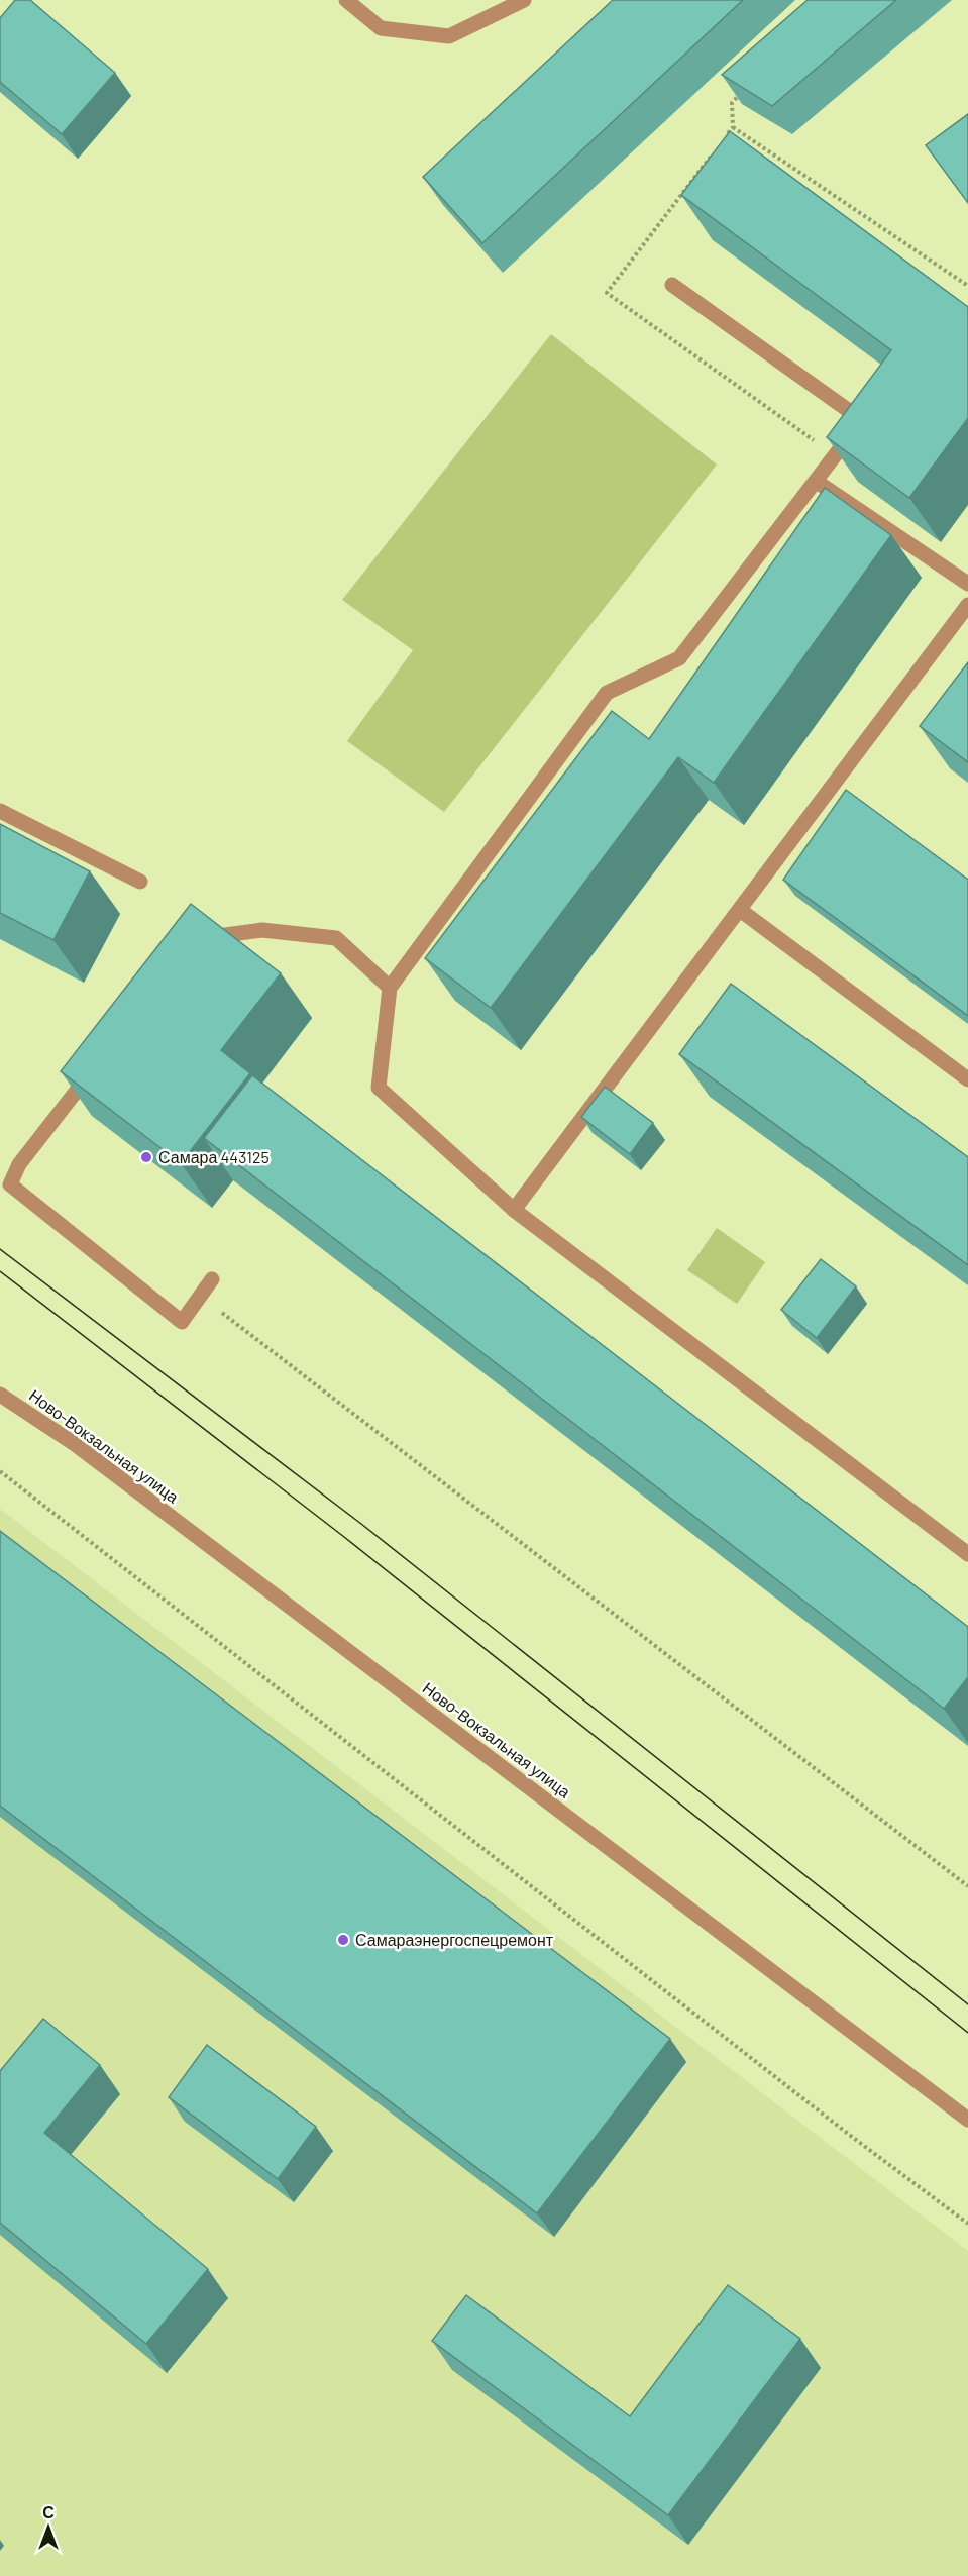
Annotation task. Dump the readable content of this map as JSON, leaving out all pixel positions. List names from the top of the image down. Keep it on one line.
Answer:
{"streets":{"street":["Ново-Вокзальная улица"]},"places":["Самара 443125","Самараэнергоспецремонт"],"north":"top"}
